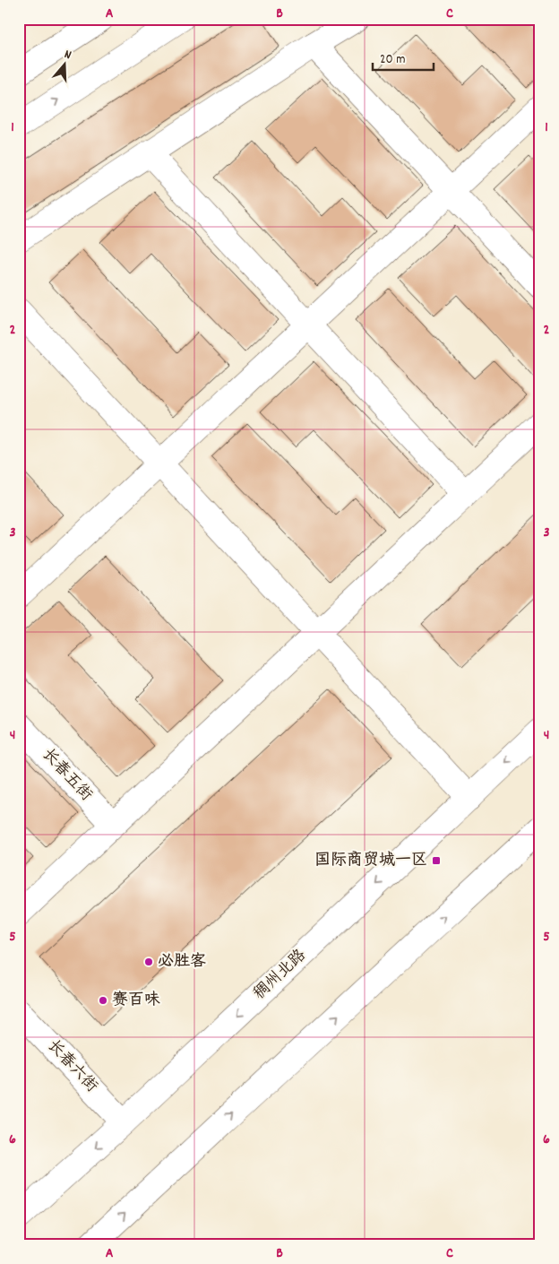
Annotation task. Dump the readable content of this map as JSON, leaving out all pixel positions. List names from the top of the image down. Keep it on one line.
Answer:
{"streets":{"main road":["长春五街","稠州北路","长春六街"]},"crossings":[["稠州北路","长春六街"]],"places":{"transit":["国际商贸城一区"],"other":["必胜客","赛百味"]},"scale_bar":"20 m","north":"top","grid":{"columns":["A","B","C"],"rows":["1","2","3","4","5","6"]}}
